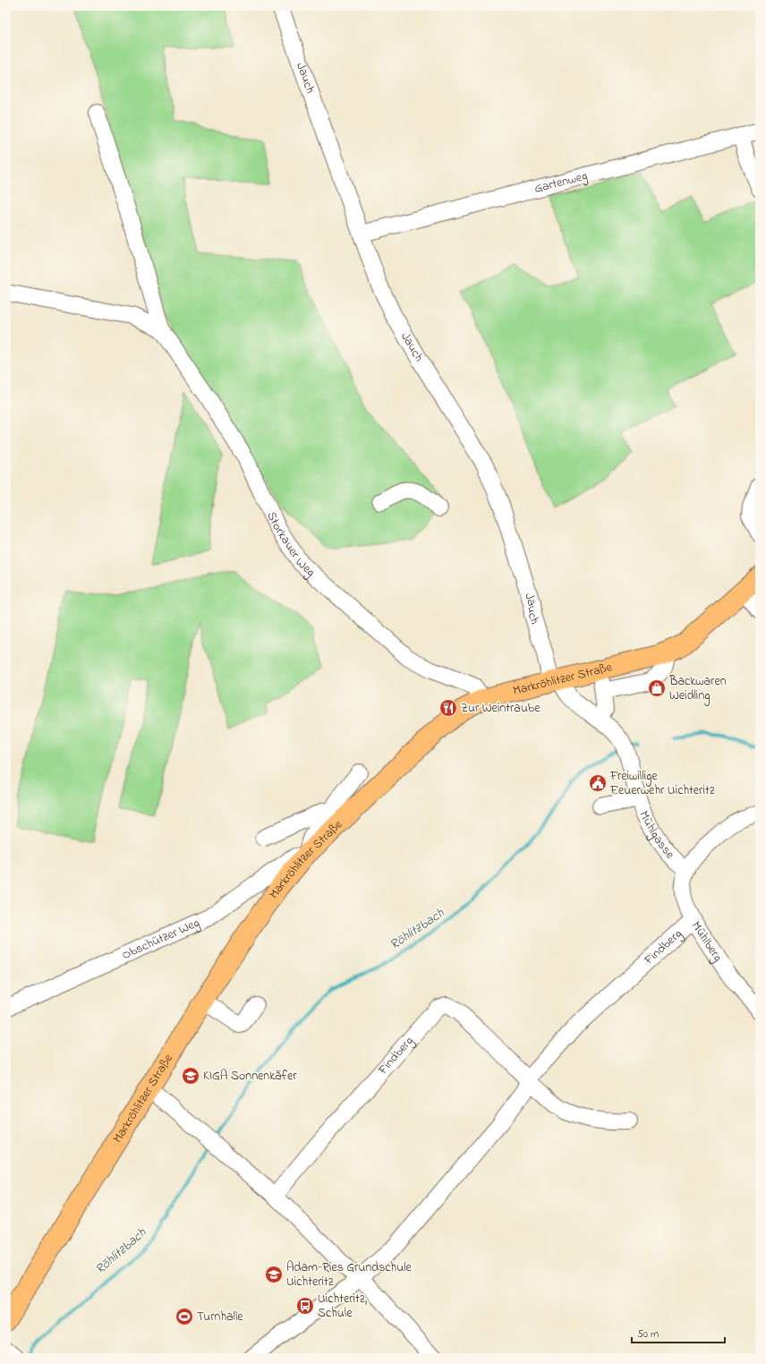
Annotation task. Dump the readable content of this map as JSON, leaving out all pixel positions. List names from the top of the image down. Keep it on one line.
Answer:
{"streets":{"main road":["Markröhlitzer Straße"],"street":["Jauch","Gartenweg","Storkauer Weg","Mühlgasse","Obschützer Weg","Mühlberg","Findberg"]},"crossings":[["Jauch","Gartenweg"],["Jauch","Markröhlitzer Straße"],["Jauch","Mühlgasse"],["Storkauer Weg","Markröhlitzer Straße"],["Markröhlitzer Straße","Mühlgasse"],["Markröhlitzer Straße","Obschützer Weg"],["Mühlgasse","Mühlberg"],["Mühlberg","Findberg"]],"water":["Röhlitzbach"],"places":{"shop":["Backwaren Weidling"],"restaurant":["Zur Weintraube"],"public building":["Freiwillige Feuerwehr Uichteritz"],"school or university":["KIGA Sonnenkäfer","Adam-Ries Grundschule Uichteritz"],"bus stop":["Uichteritz, Schule"],"sports":["Turnhalle"]},"scale_bar":"50 m"}
